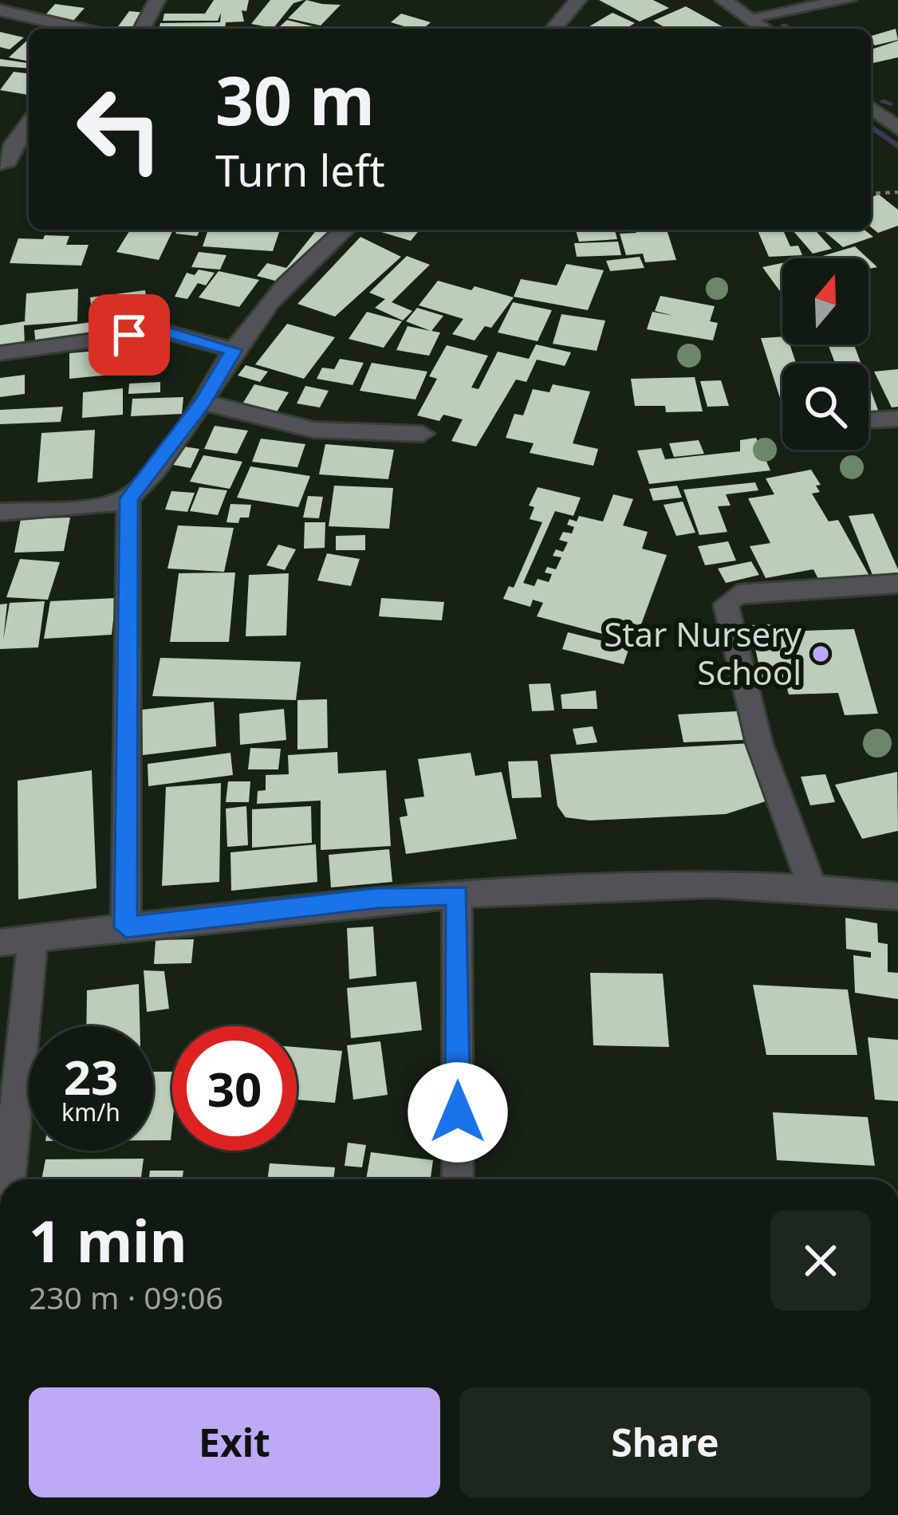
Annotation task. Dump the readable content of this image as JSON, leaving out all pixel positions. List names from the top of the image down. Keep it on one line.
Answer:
{"places":["Star Nursery School"],"north":"top","page":{"turn":["30 m","Turn left"],"speed":"23 km/h","limit":"30","heading":["1 min","230 m · 09:06"],"buttons":["Exit","Share"]}}
